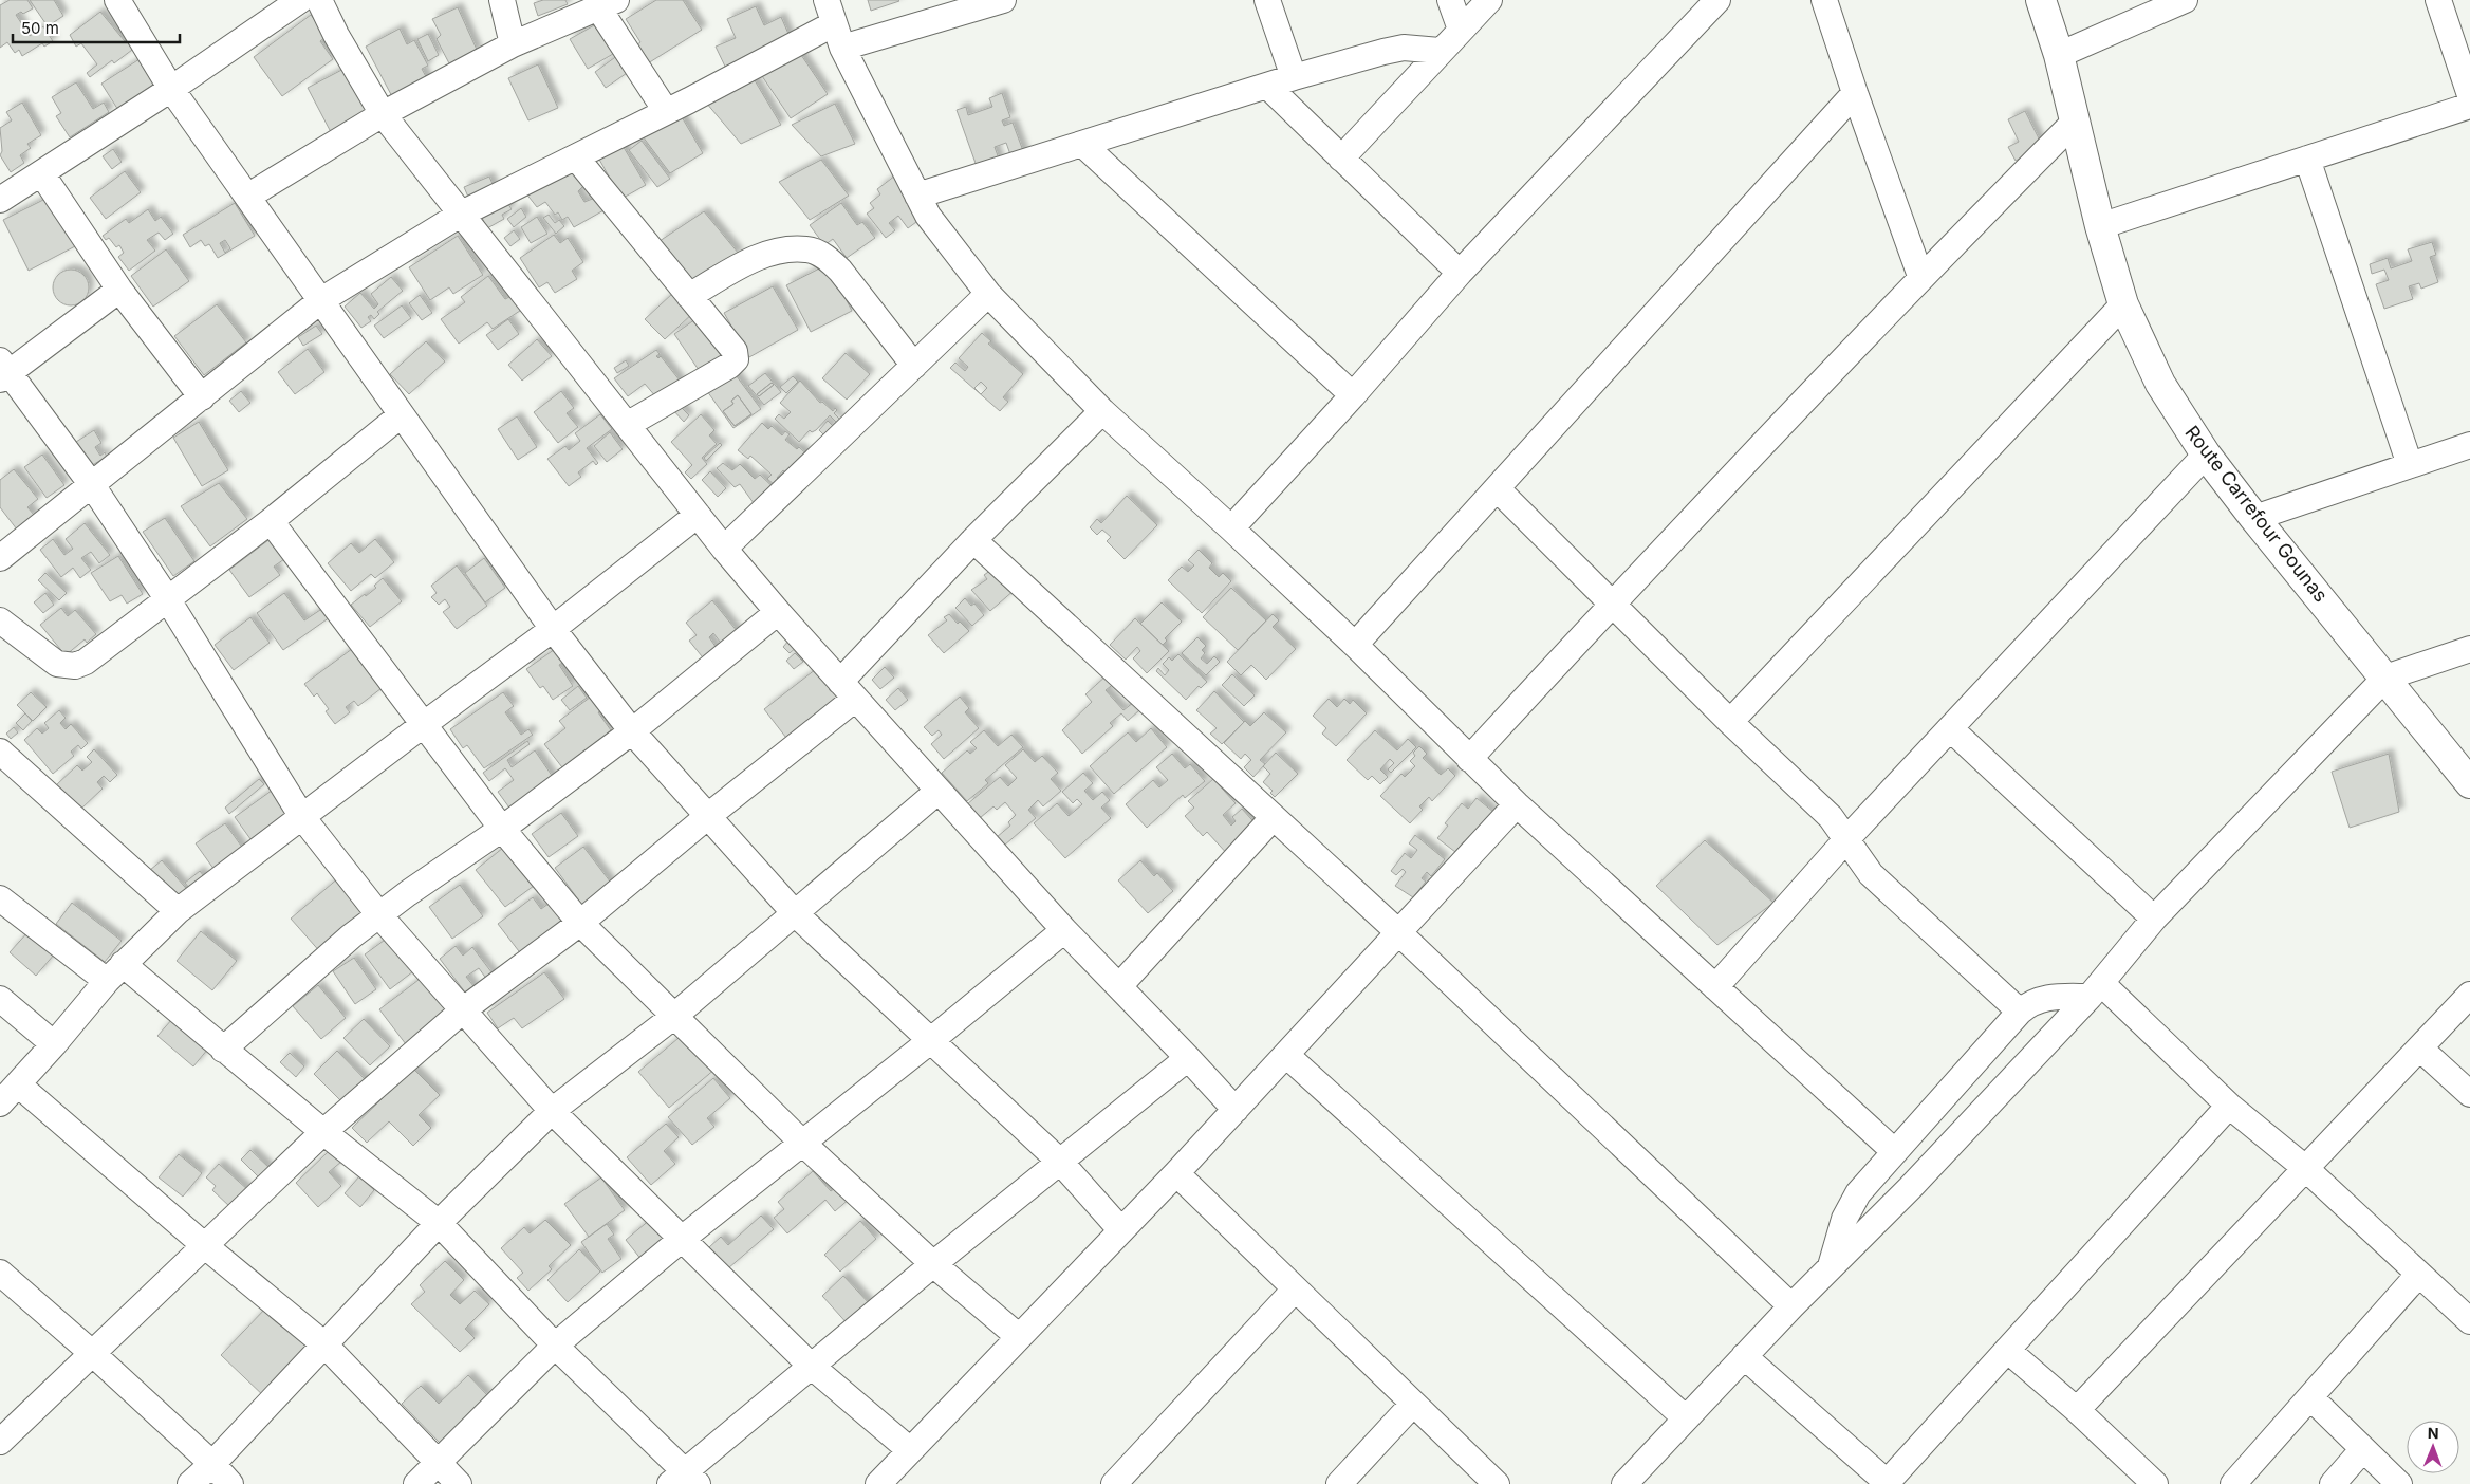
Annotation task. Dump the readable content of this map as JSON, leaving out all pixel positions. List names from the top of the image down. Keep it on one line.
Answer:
{"streets":{"main road":["Route Carrefour Gounas"]},"scale_bar":"50 m","north":"top"}
